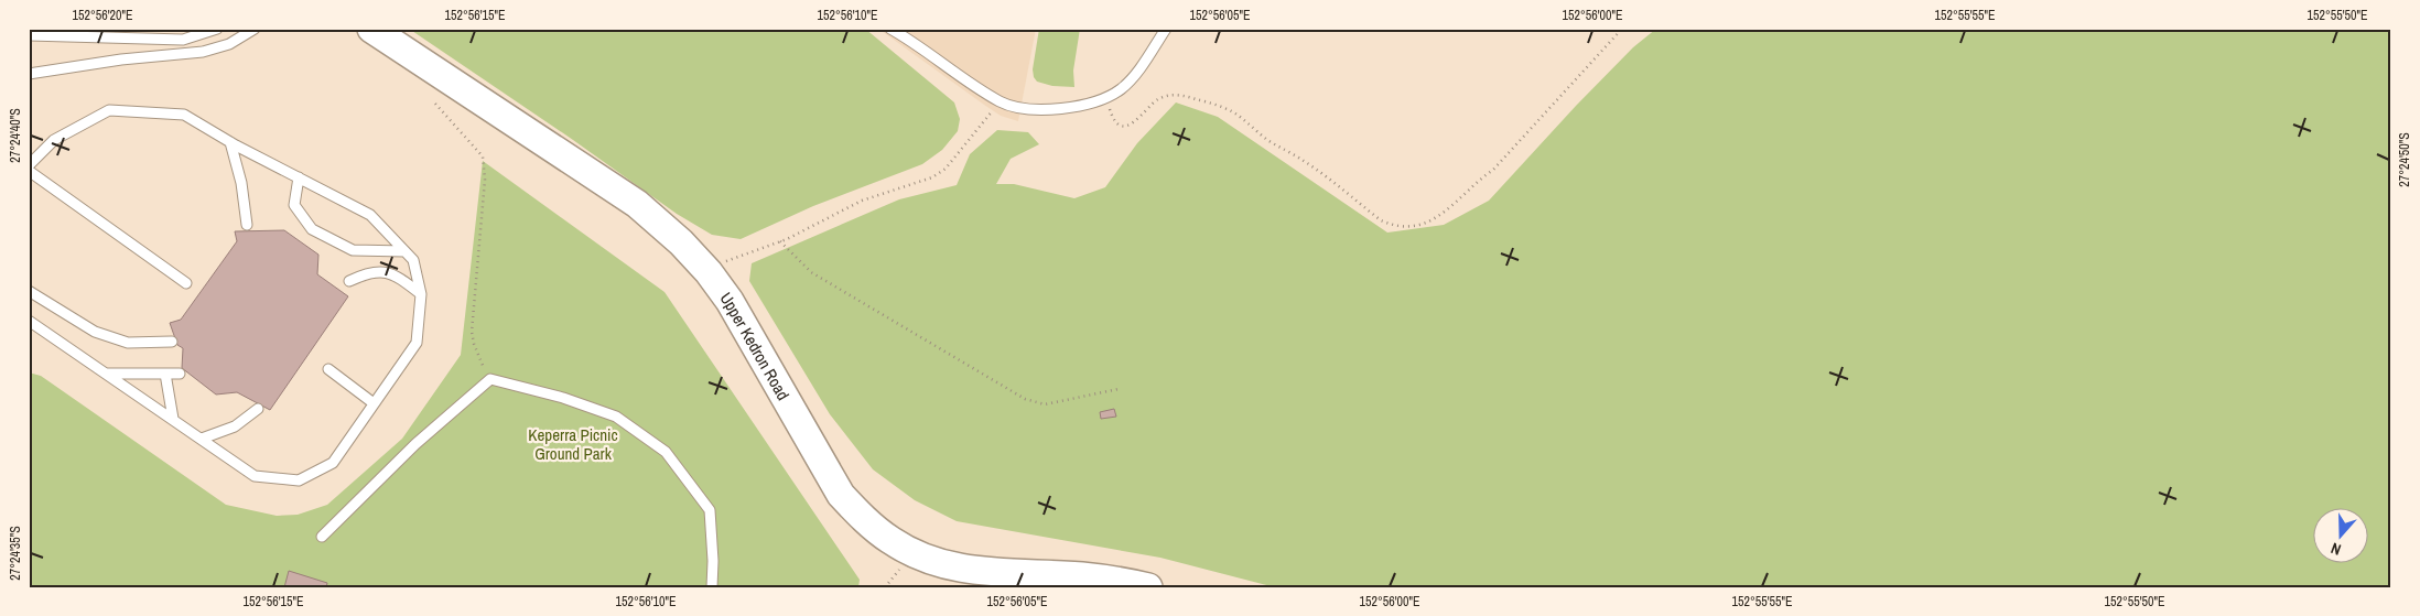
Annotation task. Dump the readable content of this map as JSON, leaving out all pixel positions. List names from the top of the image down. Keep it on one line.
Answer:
{"streets":{"main road":["Upper Kedron Road"]},"parks":["Keperra Picnic Ground Park"],"north":"bottom","coordinates":["152°56'20\"E","152°56'15\"E","152°56'10\"E","152°56'05\"E","152°56'00\"E","152°55'55\"E","152°55'50\"E","27°24'40\"S","27°24'50\"S","27°24'35\"S"]}
